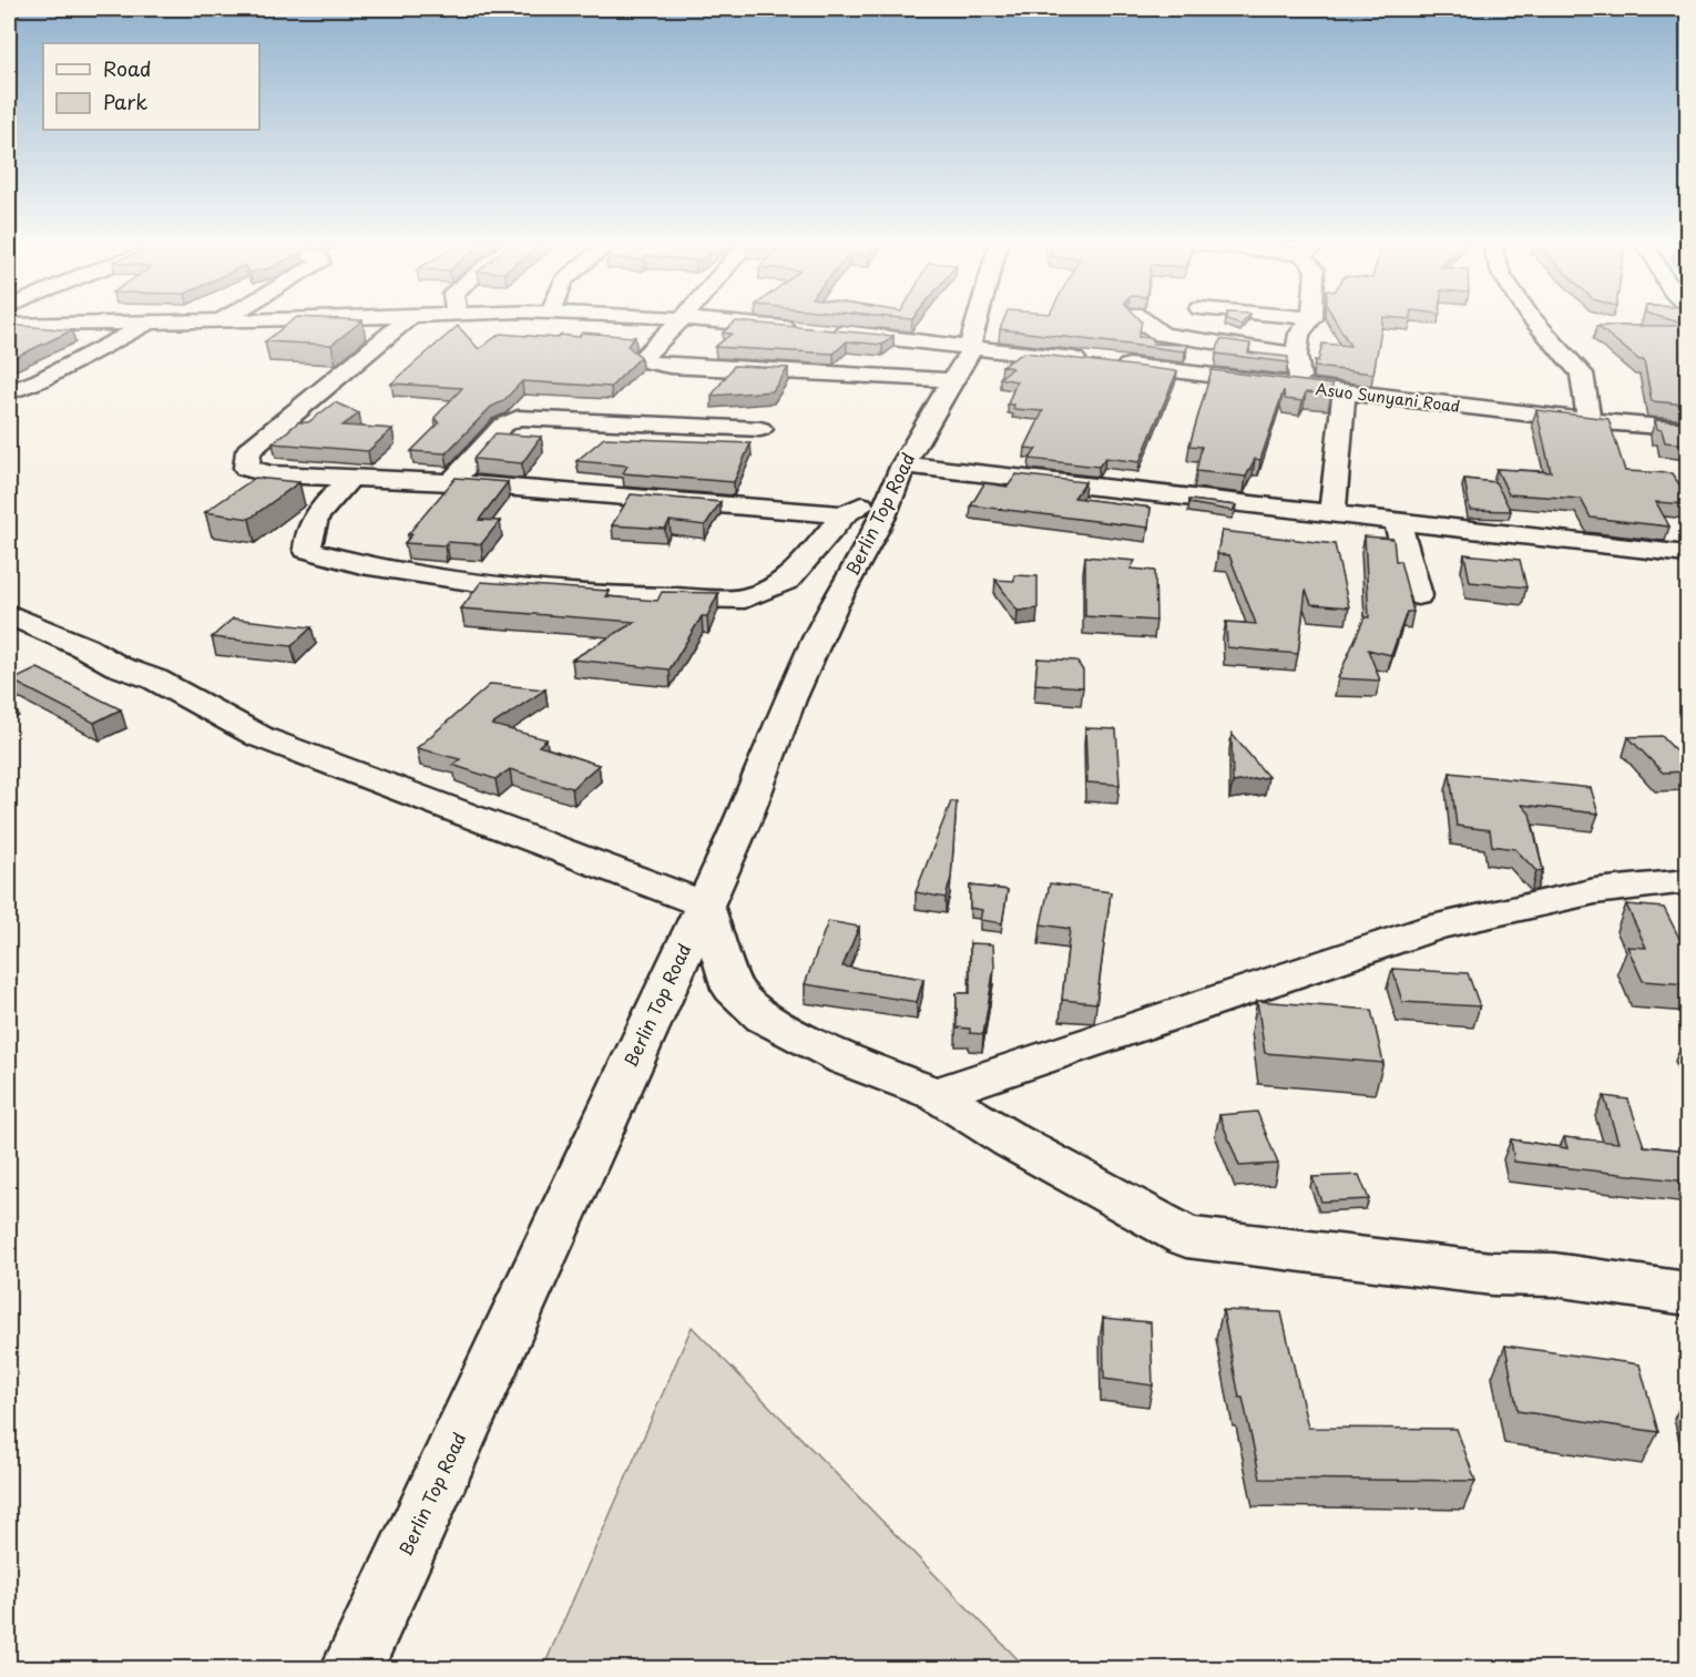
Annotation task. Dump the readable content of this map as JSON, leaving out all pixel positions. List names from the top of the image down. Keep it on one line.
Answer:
{"streets":{"street":["Asuo Sunyani Road","Berlin Top Road"]},"crossings":[["Asuo Sunyani Road","Berlin Top Road"]],"legend":["Road","Park"]}
